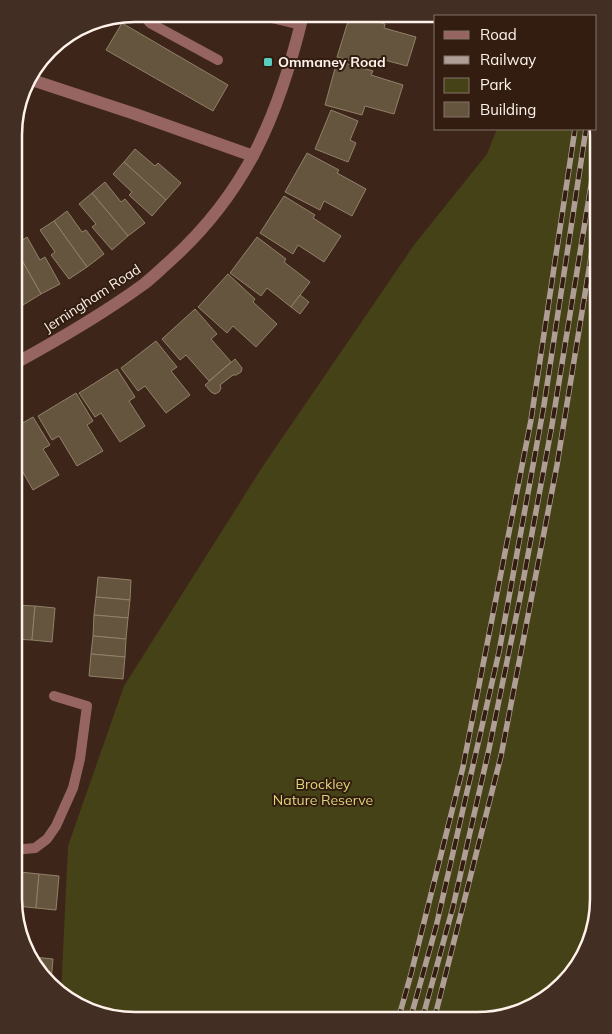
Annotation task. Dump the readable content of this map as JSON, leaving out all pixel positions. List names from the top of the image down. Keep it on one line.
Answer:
{"streets":{"street":["Jerningham Road"]},"parks":["Brockley Nature Reserve"],"places":{"transit":["Ommaney Road"]},"legend":["Road","Railway","Park","Building"]}
